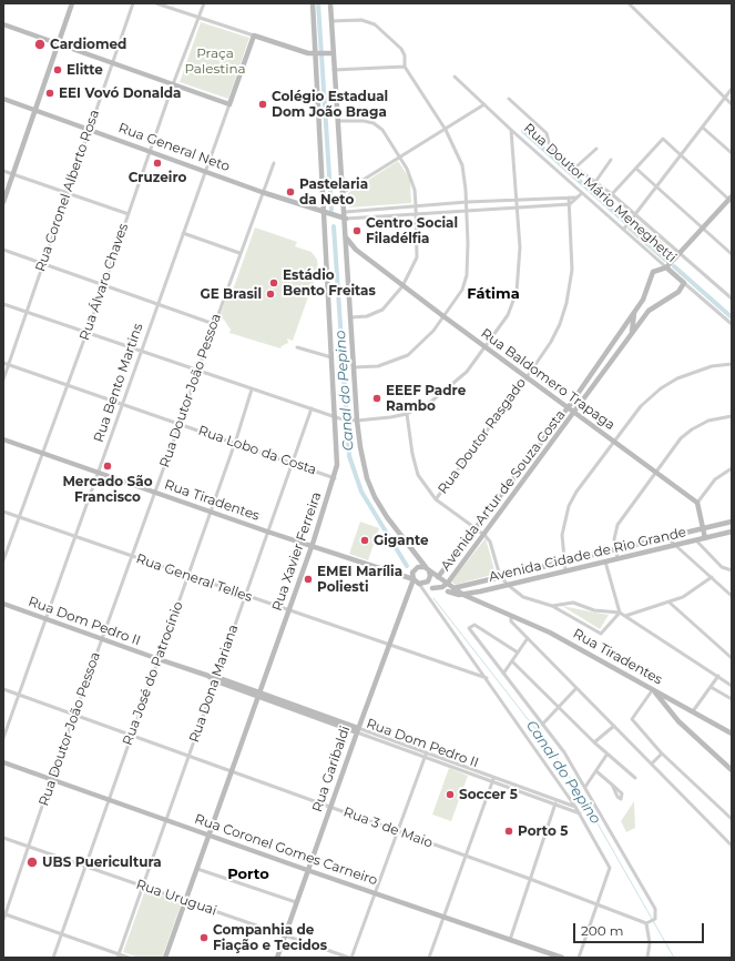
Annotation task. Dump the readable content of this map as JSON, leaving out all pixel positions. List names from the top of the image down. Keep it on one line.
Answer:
{"streets":{"street":["Rua General Neto","Rua Coronel Alberto Rosa","Rua Doutor Mário Meneghetti","Rua Álvaro Chaves","Rua Baldomero Trapaga","Rua Bento Martins","Rua Doutor João Pessoa","Rua Doutor Rasgado","Rua Lobo da Costa","Avenida Artur de Souza Costa","Rua Tiradentes","Rua Xavier Ferreira","Avenida Cidade de Rio Grande","Rua General Telles","Rua Dom Pedro II","Rua José do Patrocínio","Rua Dona Mariana","Rua Garibaldi","Rua 3 de Maio","Rua Coronel Gomes Carneiro","Rua Uruguai"]},"crossings":[["Rua General Neto","Rua Coronel Alberto Rosa"],["Rua General Neto","Rua Álvaro Chaves"],["Rua General Neto","Rua Bento Martins"],["Rua General Neto","Rua Doutor João Pessoa"],["Rua General Neto","Rua Tiradentes"],["Rua General Neto","Rua Xavier Ferreira"],["Rua Coronel Alberto Rosa","Rua Lobo da Costa"],["Rua Doutor Mário Meneghetti","Avenida Artur de Souza Costa"],["Rua Álvaro Chaves","Rua Lobo da Costa"],["Rua Álvaro Chaves","Rua Tiradentes"],["Rua Álvaro Chaves","Rua General Telles"],["Rua Baldomero Trapaga","Rua Doutor Rasgado"],["Rua Baldomero Trapaga","Avenida Artur de Souza Costa"],["Rua Baldomero Trapaga","Rua Tiradentes"],["Rua Bento Martins","Rua Lobo da Costa"],["Rua Bento Martins","Rua Tiradentes"],["Rua Bento Martins","Rua General Telles"],["Rua Bento Martins","Rua Dom Pedro II"],["Rua Bento Martins","Rua 3 de Maio"],["Rua Doutor João Pessoa","Rua Lobo da Costa"],["Rua Doutor João Pessoa","Rua Tiradentes"],["Rua Doutor João Pessoa","Rua General Telles"],["Rua Doutor João Pessoa","Rua Dom Pedro II"],["Rua Doutor João Pessoa","Rua 3 de Maio"],["Rua Doutor João Pessoa","Rua Coronel Gomes Carneiro"],["Rua Doutor João Pessoa","Rua Uruguai"],["Rua Lobo da Costa","Rua Xavier Ferreira"],["Rua Lobo da Costa","Rua José do Patrocínio"],["Rua Lobo da Costa","Rua Dona Mariana"],["Avenida Artur de Souza Costa","Rua Tiradentes"],["Rua Tiradentes","Rua Xavier Ferreira"],["Rua Tiradentes","Avenida Cidade de Rio Grande"],["Rua Tiradentes","Rua José do Patrocínio"],["Rua Tiradentes","Rua Dona Mariana"],["Rua Tiradentes","Rua Garibaldi"],["Rua Xavier Ferreira","Rua General Telles"],["Rua Xavier Ferreira","Rua Dom Pedro II"],["Rua Xavier Ferreira","Rua 3 de Maio"],["Rua Xavier Ferreira","Rua Coronel Gomes Carneiro"],["Rua Xavier Ferreira","Rua Uruguai"],["Rua General Telles","Rua José do Patrocínio"],["Rua General Telles","Rua Dona Mariana"],["Rua General Telles","Rua Garibaldi"],["Rua Dom Pedro II","Rua José do Patrocínio"],["Rua Dom Pedro II","Rua Dona Mariana"],["Rua Dom Pedro II","Rua Garibaldi"],["Rua José do Patrocínio","Rua 3 de Maio"],["Rua José do Patrocínio","Rua Coronel Gomes Carneiro"],["Rua José do Patrocínio","Rua Uruguai"],["Rua Dona Mariana","Rua 3 de Maio"],["Rua Dona Mariana","Rua Coronel Gomes Carneiro"],["Rua Dona Mariana","Rua Uruguai"],["Rua Garibaldi","Rua 3 de Maio"],["Rua Garibaldi","Rua Coronel Gomes Carneiro"],["Rua Garibaldi","Rua Uruguai"]],"districts":["Fátima","Porto"],"water":["Canal do Pepino"],"parks":["Praça Palestina"],"places":["Cardiomed","Elitte","EEI Vovó Donalda","Colégio Estadual Dom João Braga","Cruzeiro","Pastelaria da Neto","Centro Social Filadélfia","Estádio Bento Freitas","GE Brasil","EEEF Padre Rambo","Mercado São Francisco","Gigante","EMEI Marília Poliesti","Soccer 5","Porto 5","UBS Puericultura","Companhia de Fiação e Tecidos"],"scale_bar":"200 m"}
